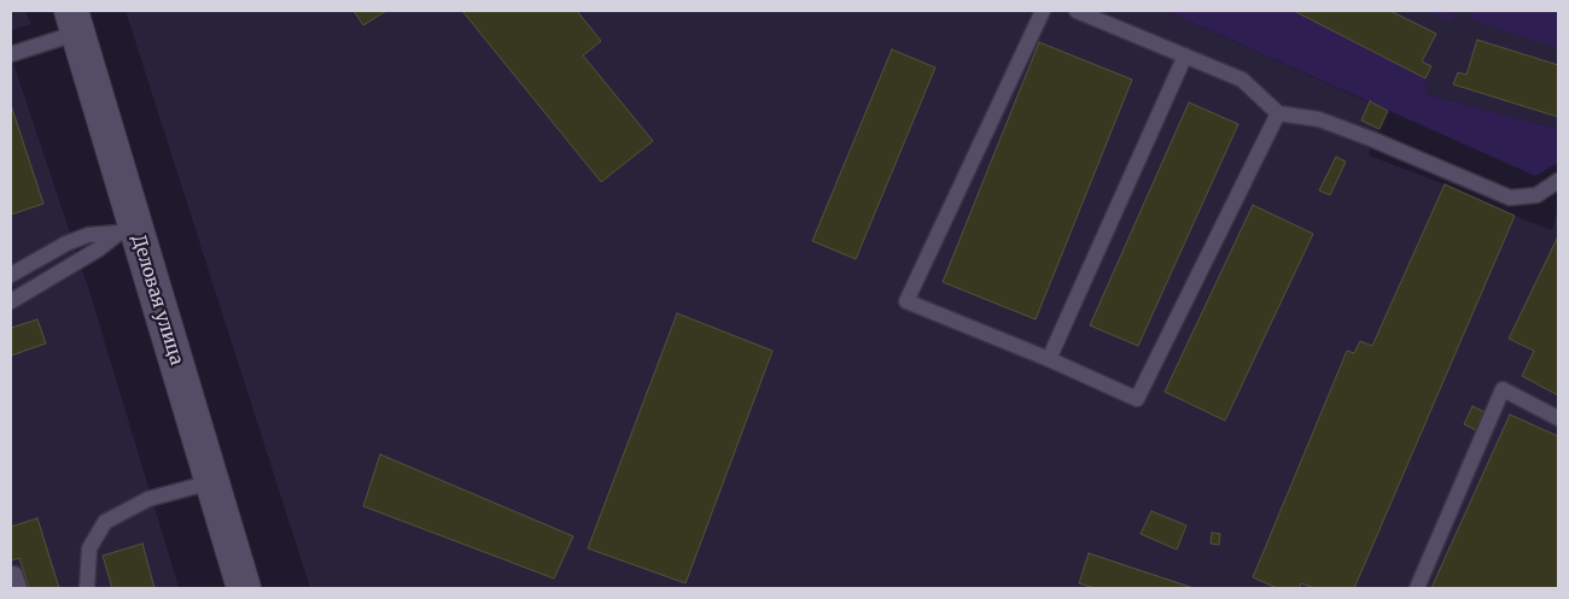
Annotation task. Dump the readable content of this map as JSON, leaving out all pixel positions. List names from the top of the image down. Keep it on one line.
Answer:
{"streets":{"street":["Деловая улица"]}}
